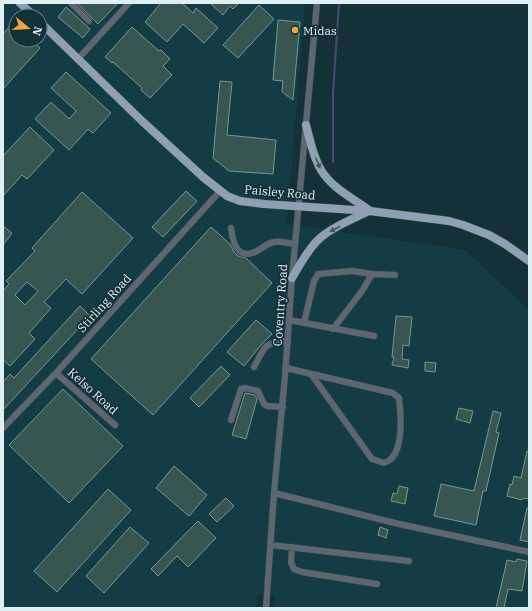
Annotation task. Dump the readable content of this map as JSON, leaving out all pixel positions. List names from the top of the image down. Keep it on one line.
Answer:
{"streets":{"main road":["Paisley Road"],"street":["Stirling Road","Coventry Road","Kelso Road"]},"crossings":[["Paisley Road","Stirling Road"],["Paisley Road","Coventry Road"],["Stirling Road","Kelso Road"]],"places":["Midas"],"north":"right"}
